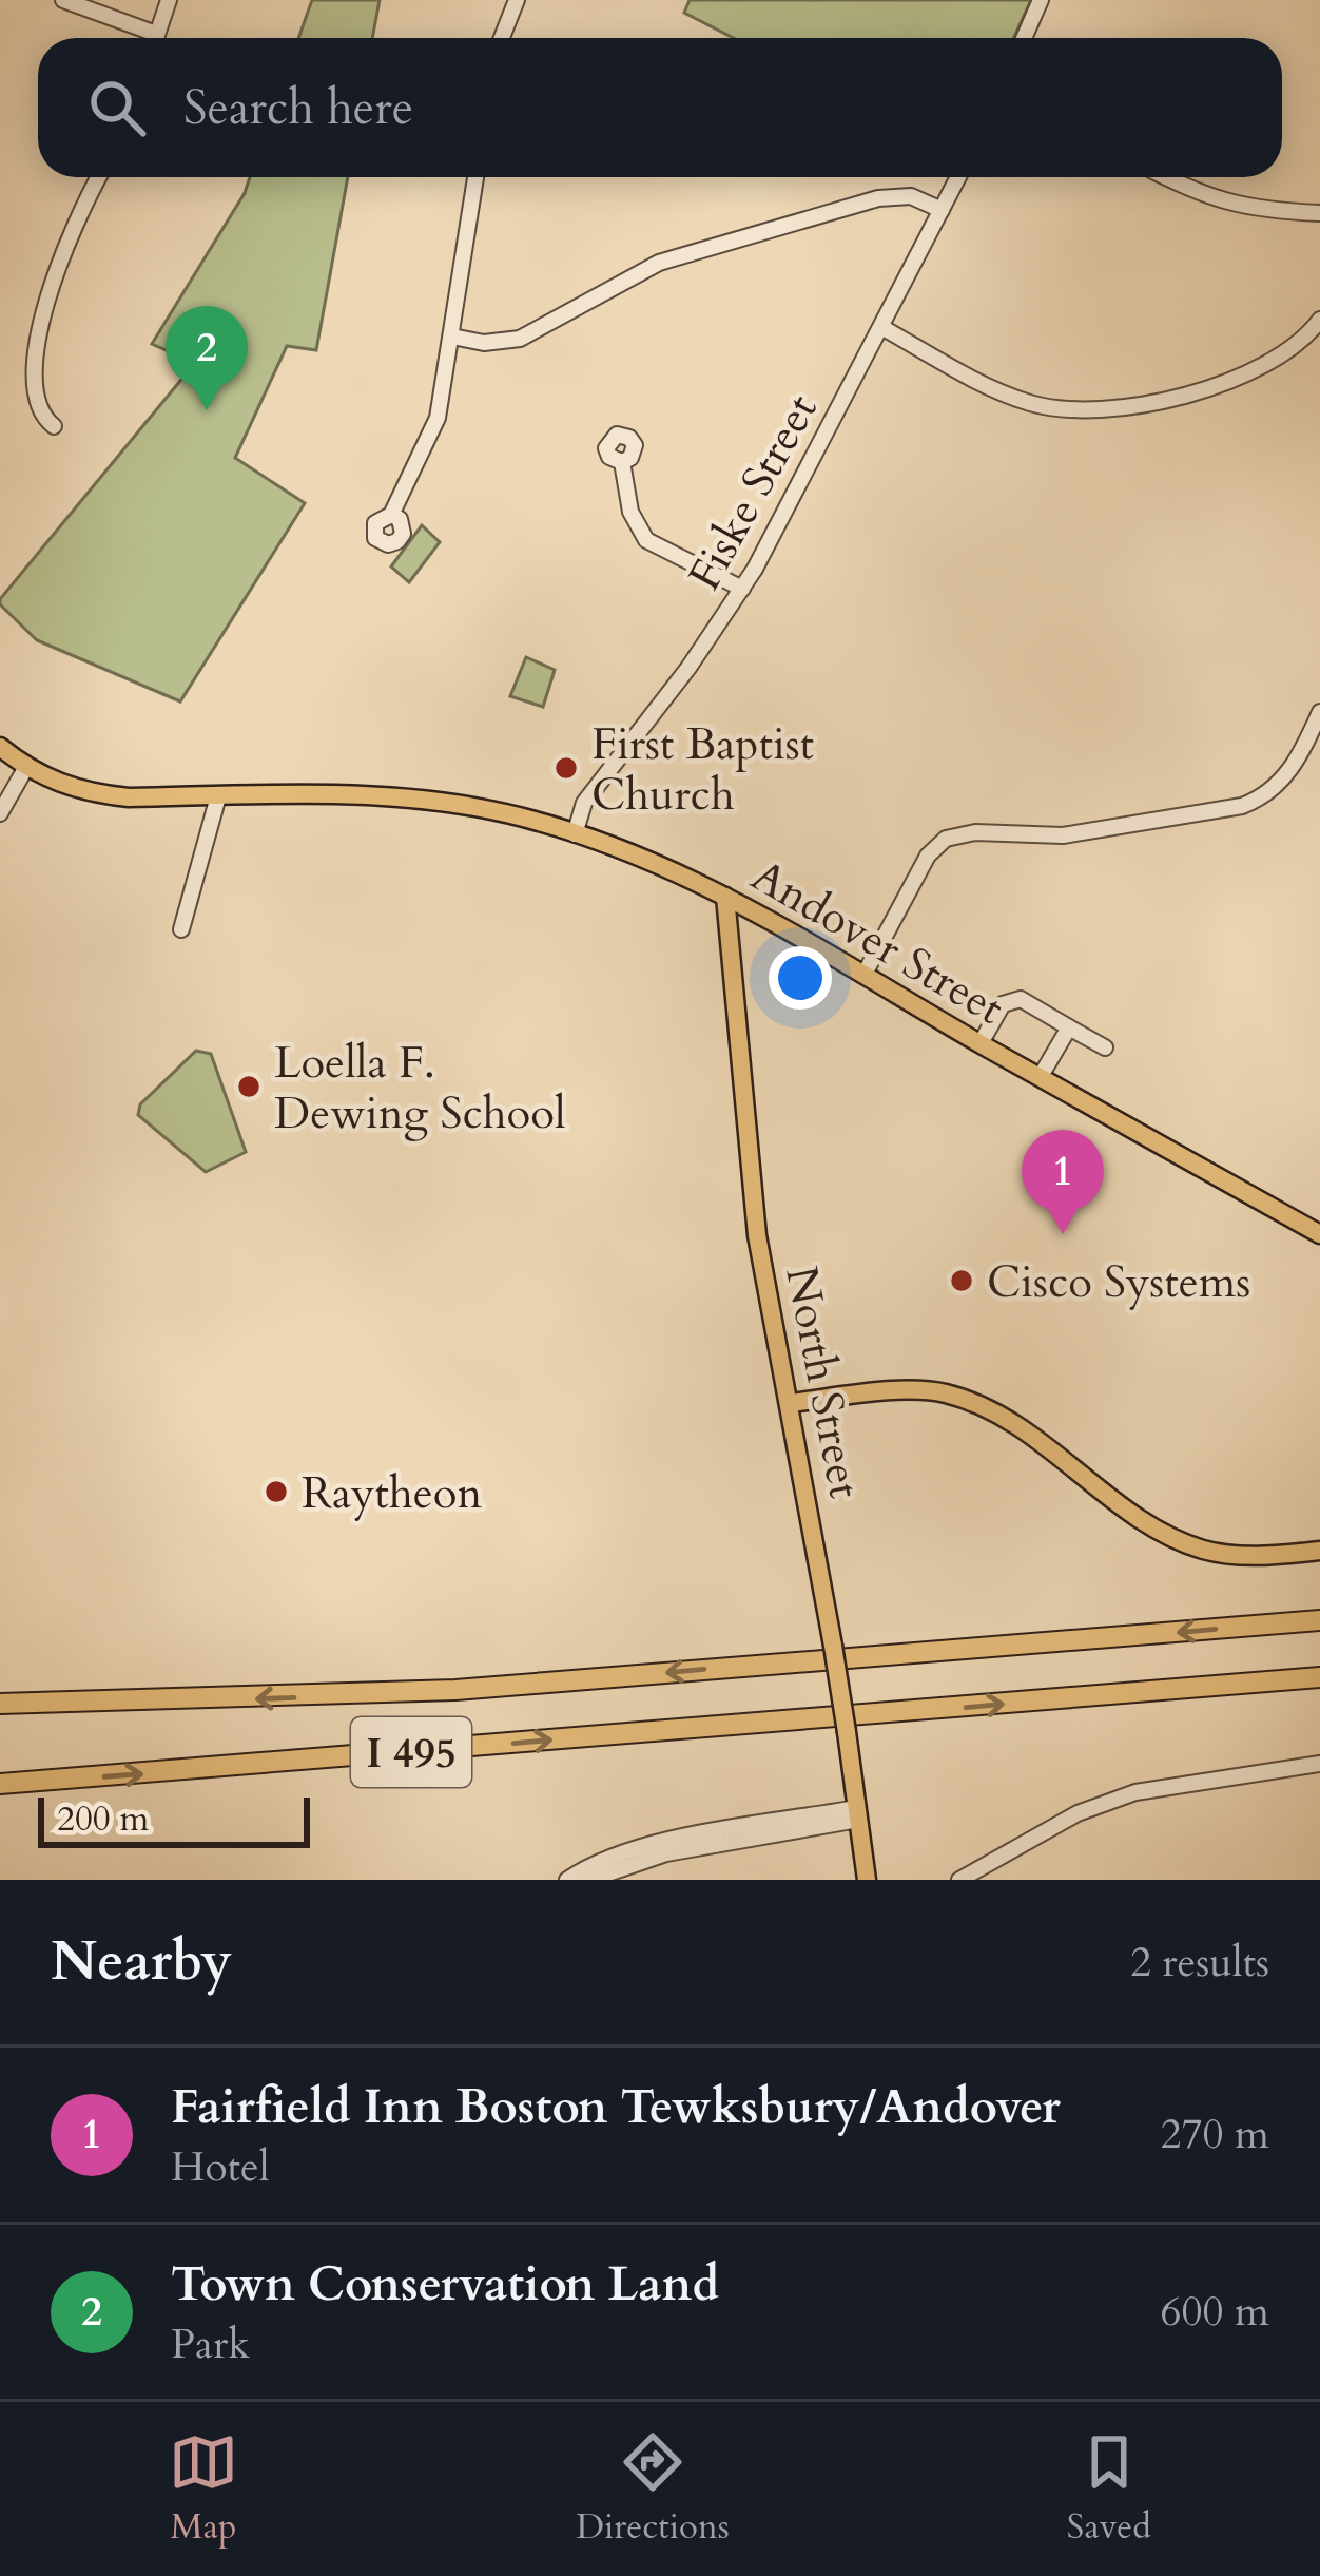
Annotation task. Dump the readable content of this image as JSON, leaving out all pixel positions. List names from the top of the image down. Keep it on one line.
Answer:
{"streets":{"highway":["I 495"],"main road":["Andover Street","North Street"],"street":["Fiske Street"]},"crossings":[["Fiske Street","Andover Street"],["Andover Street","North Street"]],"places":["First Baptist Church","Loella F. Dewing School","Cisco Systems","Raytheon"],"scale_bar":"200 m","page":{"search":"Search here","pins":["2","1"],"scale":"200 m","heading":["Nearby","2 results"],"list":[{"mark":"1","name":"Fairfield Inn Boston Tewksbury/Andover","note":"Hotel","value":"270 m"},{"mark":"2","name":"Town Conservation Land","note":"Park","value":"600 m"}],"nav":["Map","Directions","Saved"]}}
